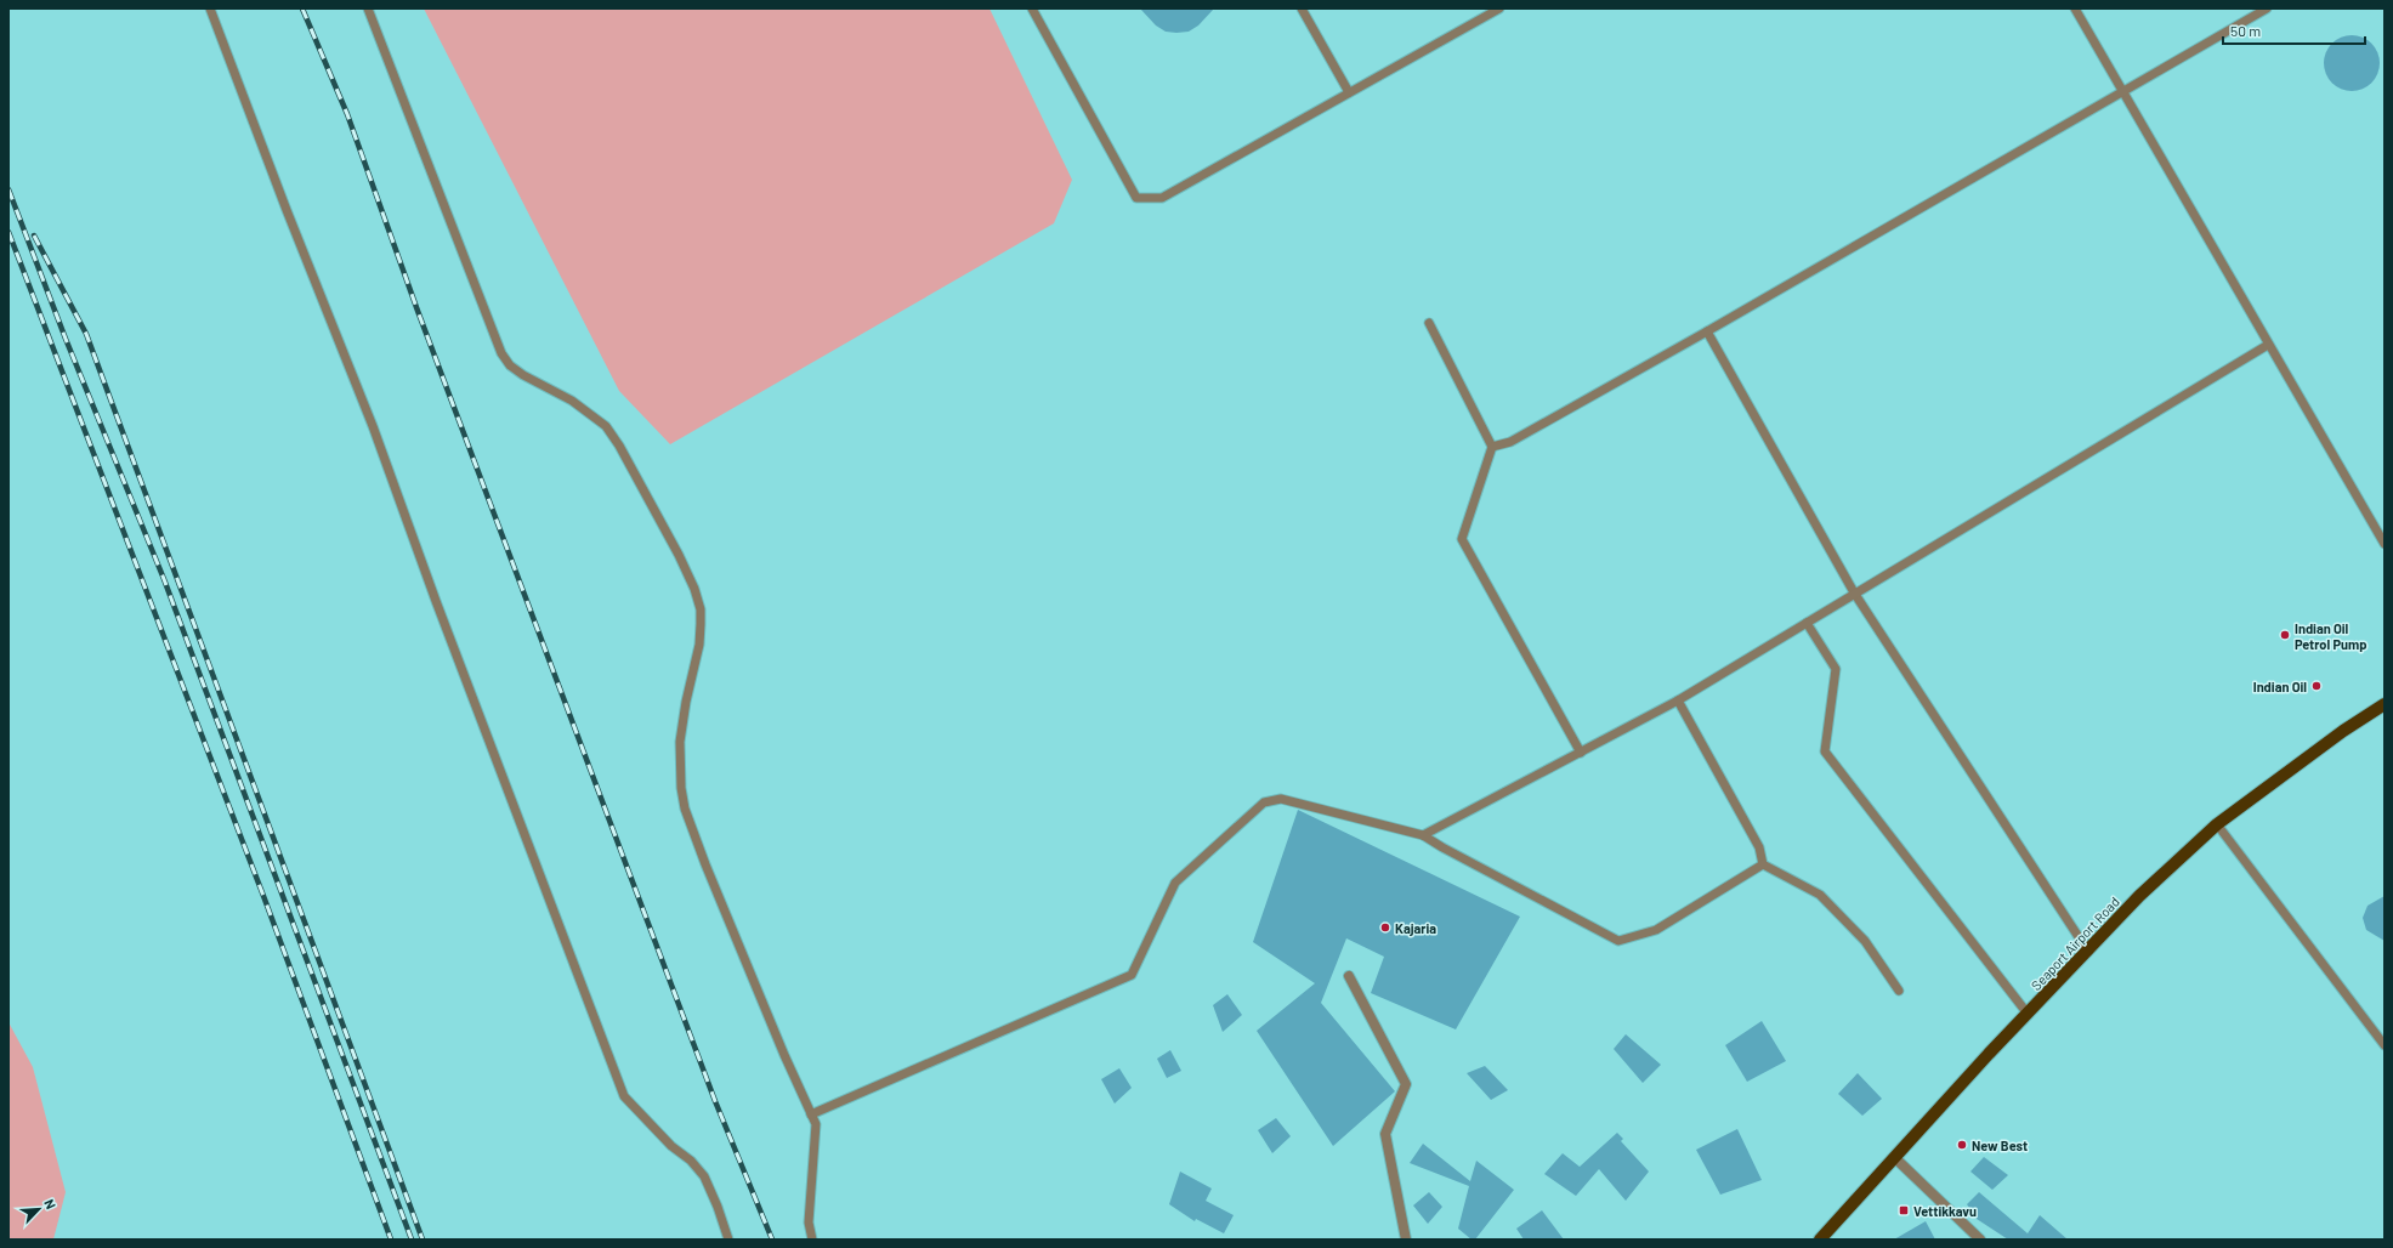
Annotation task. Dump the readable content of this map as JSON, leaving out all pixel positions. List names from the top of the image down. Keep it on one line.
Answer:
{"streets":{"main road":["Seaport Airport Road"]},"places":{"other":["Indian Oil Petrol Pump","Indian Oil","Kajaria","New Best"],"transit":["Vettikkavu"]},"scale_bar":"50 m","north":"top right"}
